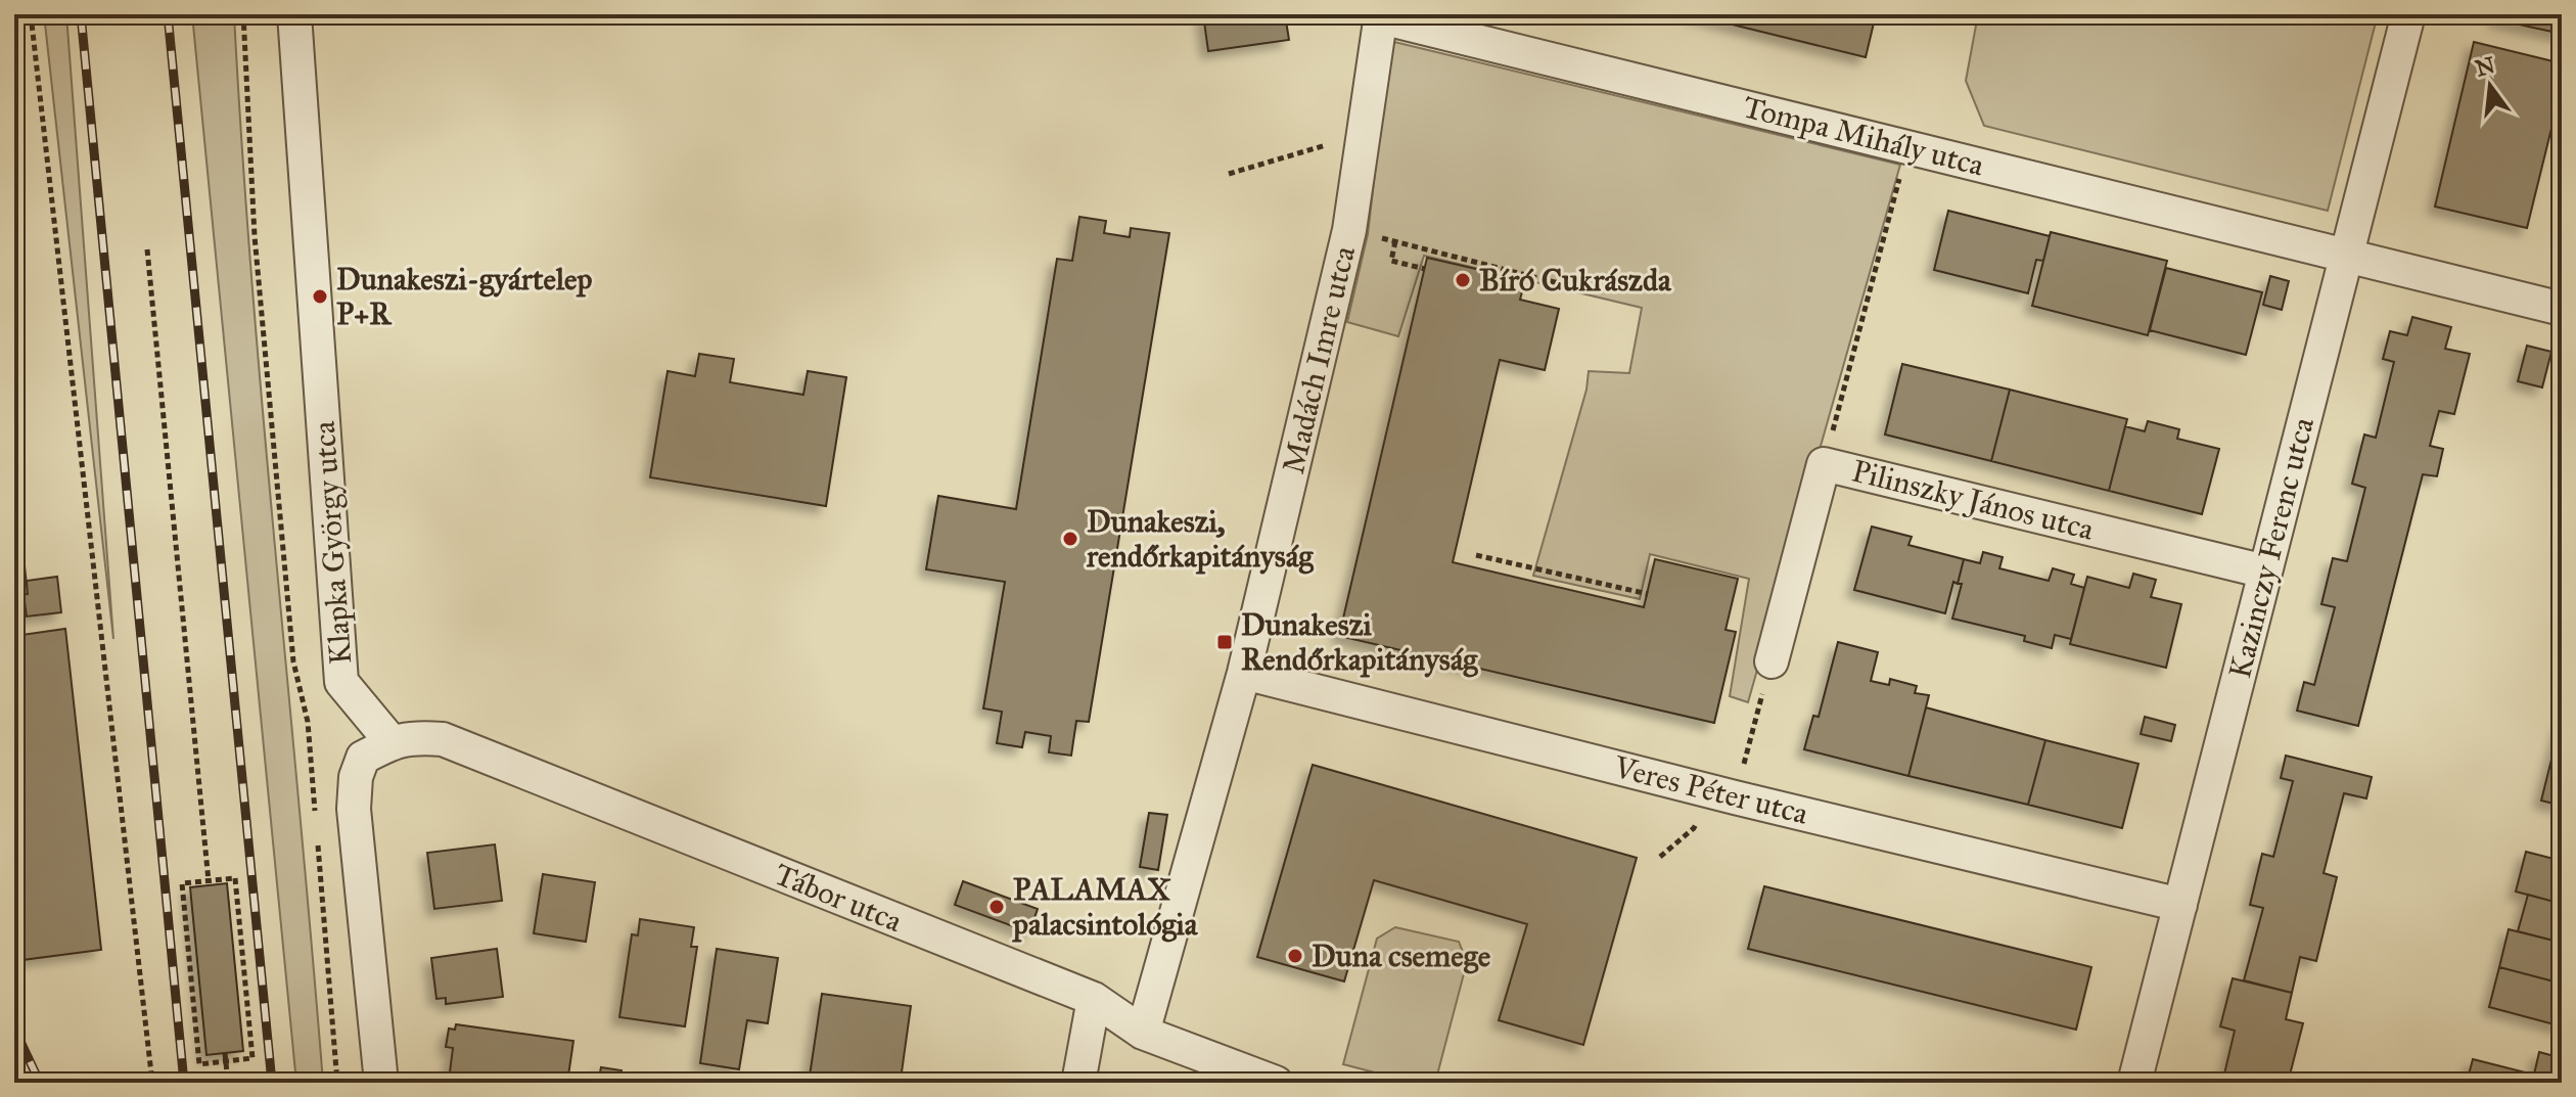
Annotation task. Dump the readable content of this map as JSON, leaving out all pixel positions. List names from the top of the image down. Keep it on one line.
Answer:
{"streets":{"street":["Tompa Mihály utca","Madách Imre utca","Pilinszky János utca","Klapka György utca","Kazinczy Ferenc utca","Veres Péter utca","Tábor utca"]},"crossings":[["Tompa Mihály utca","Madách Imre utca"],["Tompa Mihály utca","Kazinczy Ferenc utca"],["Madách Imre utca","Veres Péter utca"],["Madách Imre utca","Tábor utca"],["Pilinszky János utca","Kazinczy Ferenc utca"],["Klapka György utca","Tábor utca"],["Kazinczy Ferenc utca","Veres Péter utca"]],"places":{"other":["Bíró Cukrászda","Dunakeszi-gyártelep P+R","Dunakeszi, rendőrkapitányság","PALAMAX palacsintológia","Duna csemege"],"transit":["Dunakeszi Rendőrkapitányság"]},"north":"top"}
